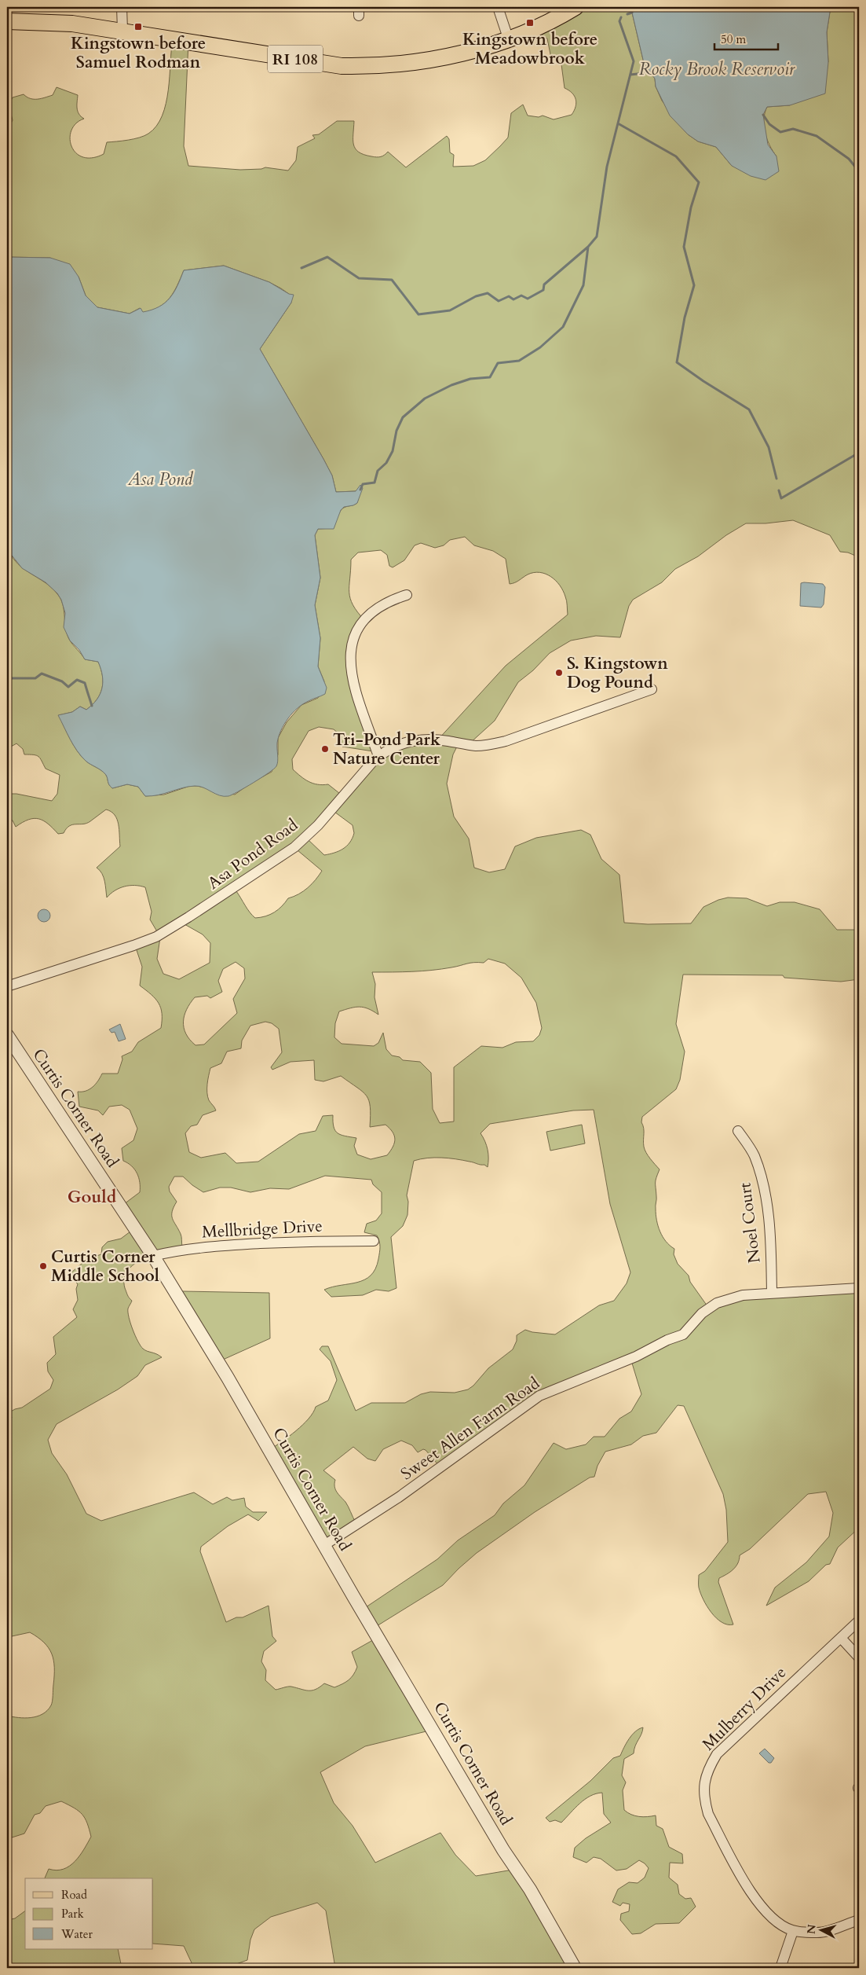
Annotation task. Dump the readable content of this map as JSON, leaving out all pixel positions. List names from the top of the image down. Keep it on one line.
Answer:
{"streets":{"main road":["RI 108"],"street":["Asa Pond Road","Curtis Corner Road","Noel Court","Mellbridge Drive","Sweet Allen Farm Road","Mulberry Drive"]},"crossings":[["Curtis Corner Road","Mellbridge Drive"],["Curtis Corner Road","Sweet Allen Farm Road"],["Noel Court","Sweet Allen Farm Road"]],"districts":["Gould"],"water":["Rocky Brook Reservoir","Asa Pond"],"places":{"transit":["Kingstown before Meadowbrook","Kingstown before Samuel Rodman"],"other":["S. Kingstown Dog Pound","Tri-Pond Park Nature Center","Curtis Corner Middle School"]},"legend":["Road","Park","Water"],"scale_bar":"50 m","north":"left"}
